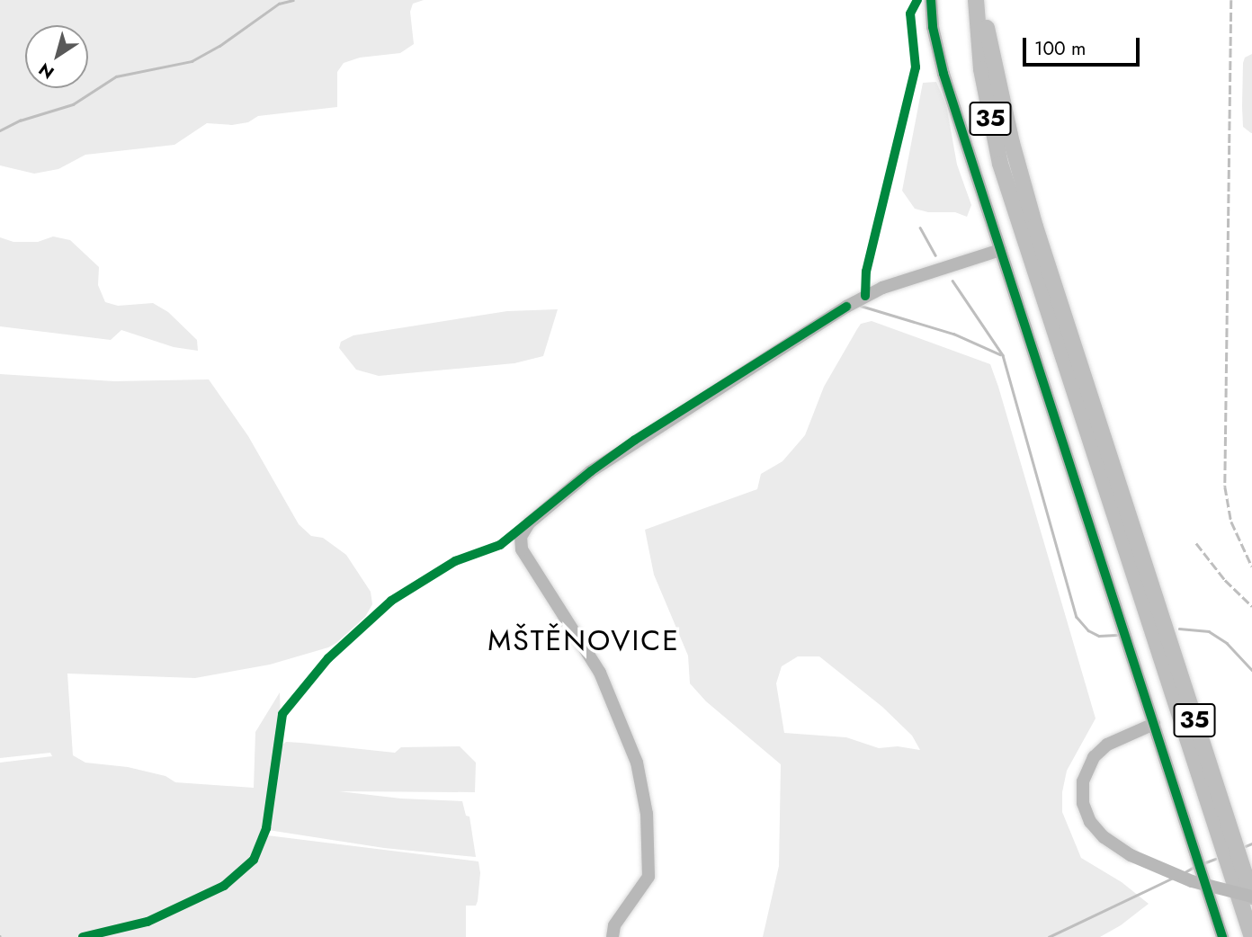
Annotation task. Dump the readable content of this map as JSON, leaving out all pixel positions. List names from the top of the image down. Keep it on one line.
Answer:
{"streets":{"highway":["35"]},"districts":["MŠTĚNOVICE"],"scale_bar":"100 m","north":"bottom left"}
